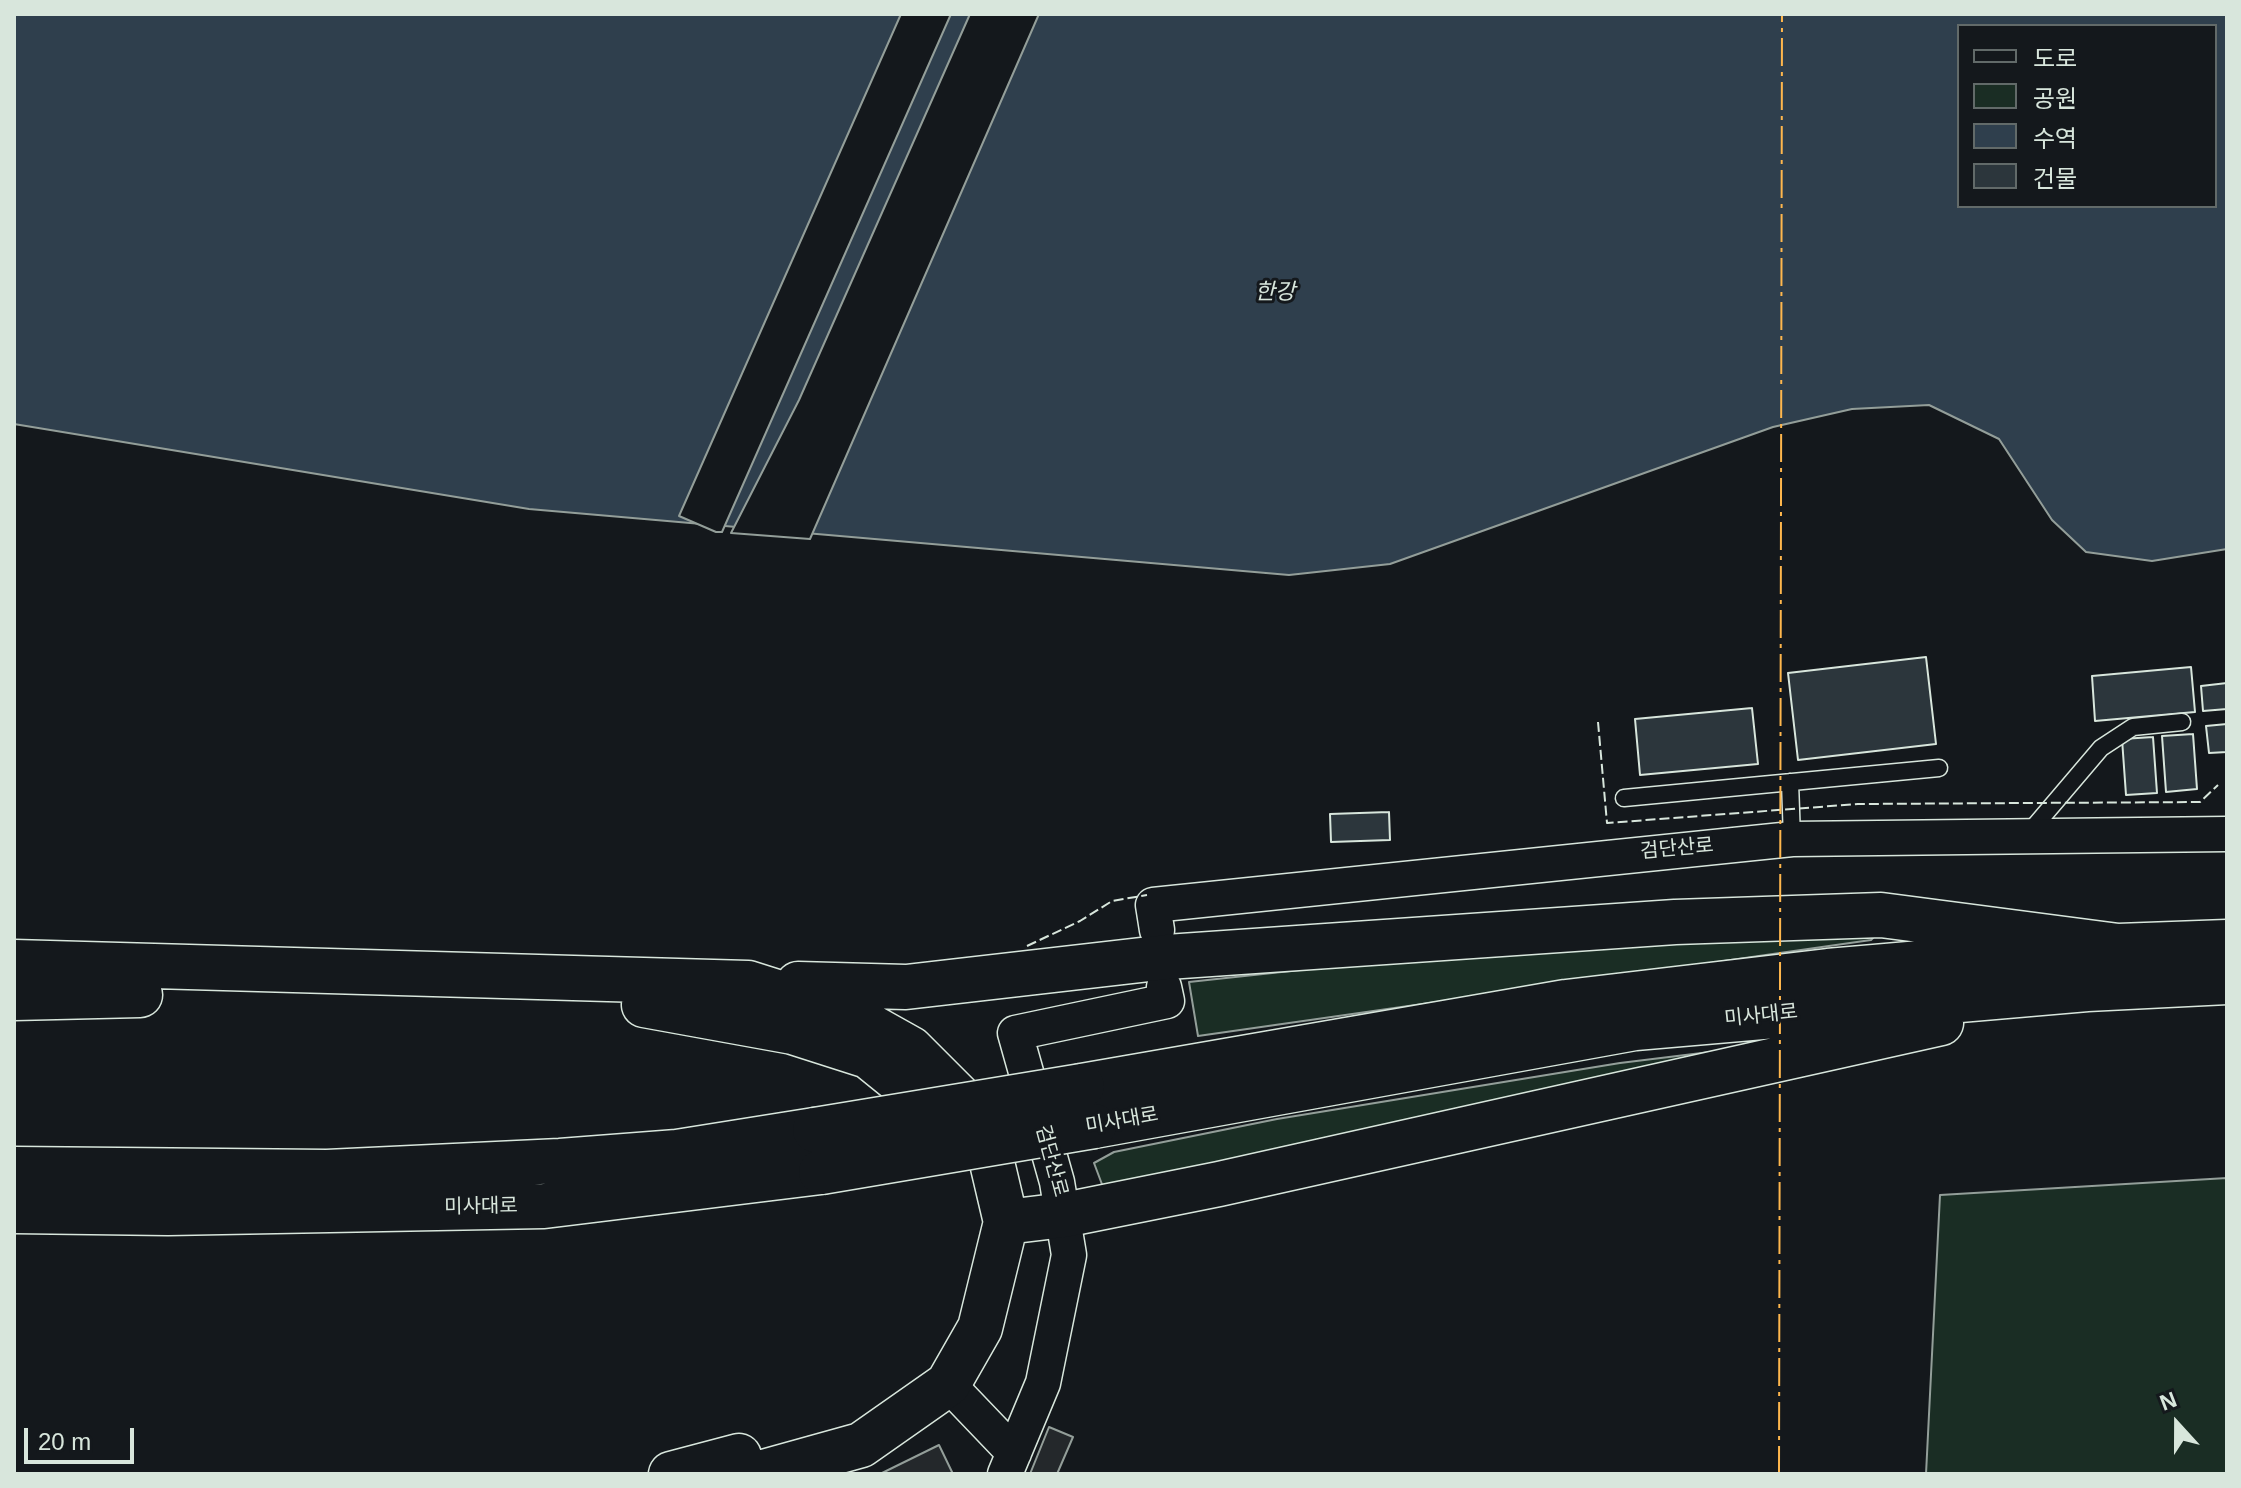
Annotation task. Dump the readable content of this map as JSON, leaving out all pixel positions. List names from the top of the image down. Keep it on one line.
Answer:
{"streets":{"main road":["미사대로"],"street":["검단산로"]},"water":["한강"],"legend":["도로","공원","수역","건물"],"scale_bar":"20 m","north":"top"}
